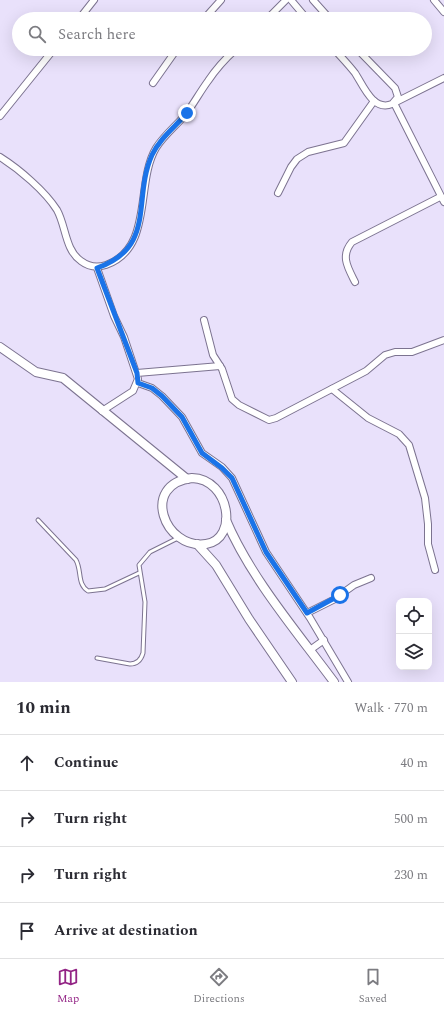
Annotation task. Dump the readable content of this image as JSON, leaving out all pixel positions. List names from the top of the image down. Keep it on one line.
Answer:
{"page":{"search":"Search here","heading":["10 min","Walk · 770 m"],"list":[["Continue","40 m"],["Turn right","500 m"],["Turn right","230 m"],"Arrive at destination"],"nav":["Map","Directions","Saved"]}}
